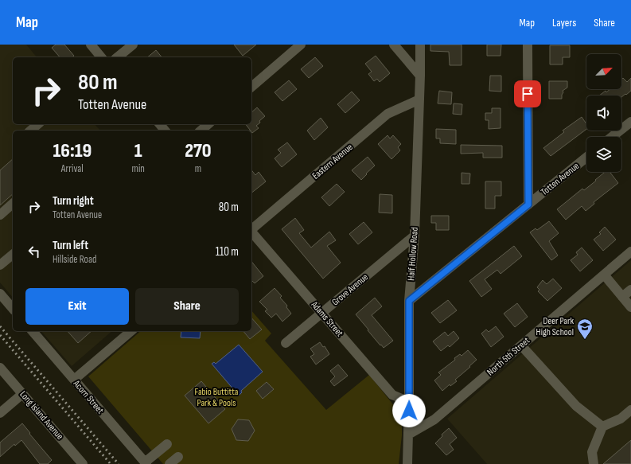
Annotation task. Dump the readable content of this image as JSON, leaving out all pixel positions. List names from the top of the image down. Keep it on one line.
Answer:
{"streets":{"street":["Eastern Avenue","Totten Avenue","Half Hollow Road","Grove Avenue","Adams Street","North 5th Street","Acorn Street","Long Island Avenue"]},"crossings":[["Eastern Avenue","Half Hollow Road"],["Totten Avenue","Half Hollow Road"],["Half Hollow Road","Grove Avenue"],["Half Hollow Road","Adams Street"],["Half Hollow Road","North 5th Street"],["Grove Avenue","Adams Street"]],"parks":["Fabio Buttitta Park & Pools"],"places":{"school or university":["Deer Park High School"]},"north":"top right","page":{"header":"Map","nav":["Map","Layers","Share"],"turn":["80 m","Totten Avenue"],"eta":["16:19","Arrival","1","min","270","m"],"list":[{"name":"Turn right","note":"Totten Avenue","value":"80 m"},{"name":"Turn left","note":"Hillside Road","value":"110 m"}],"buttons":["Exit","Share"]}}
